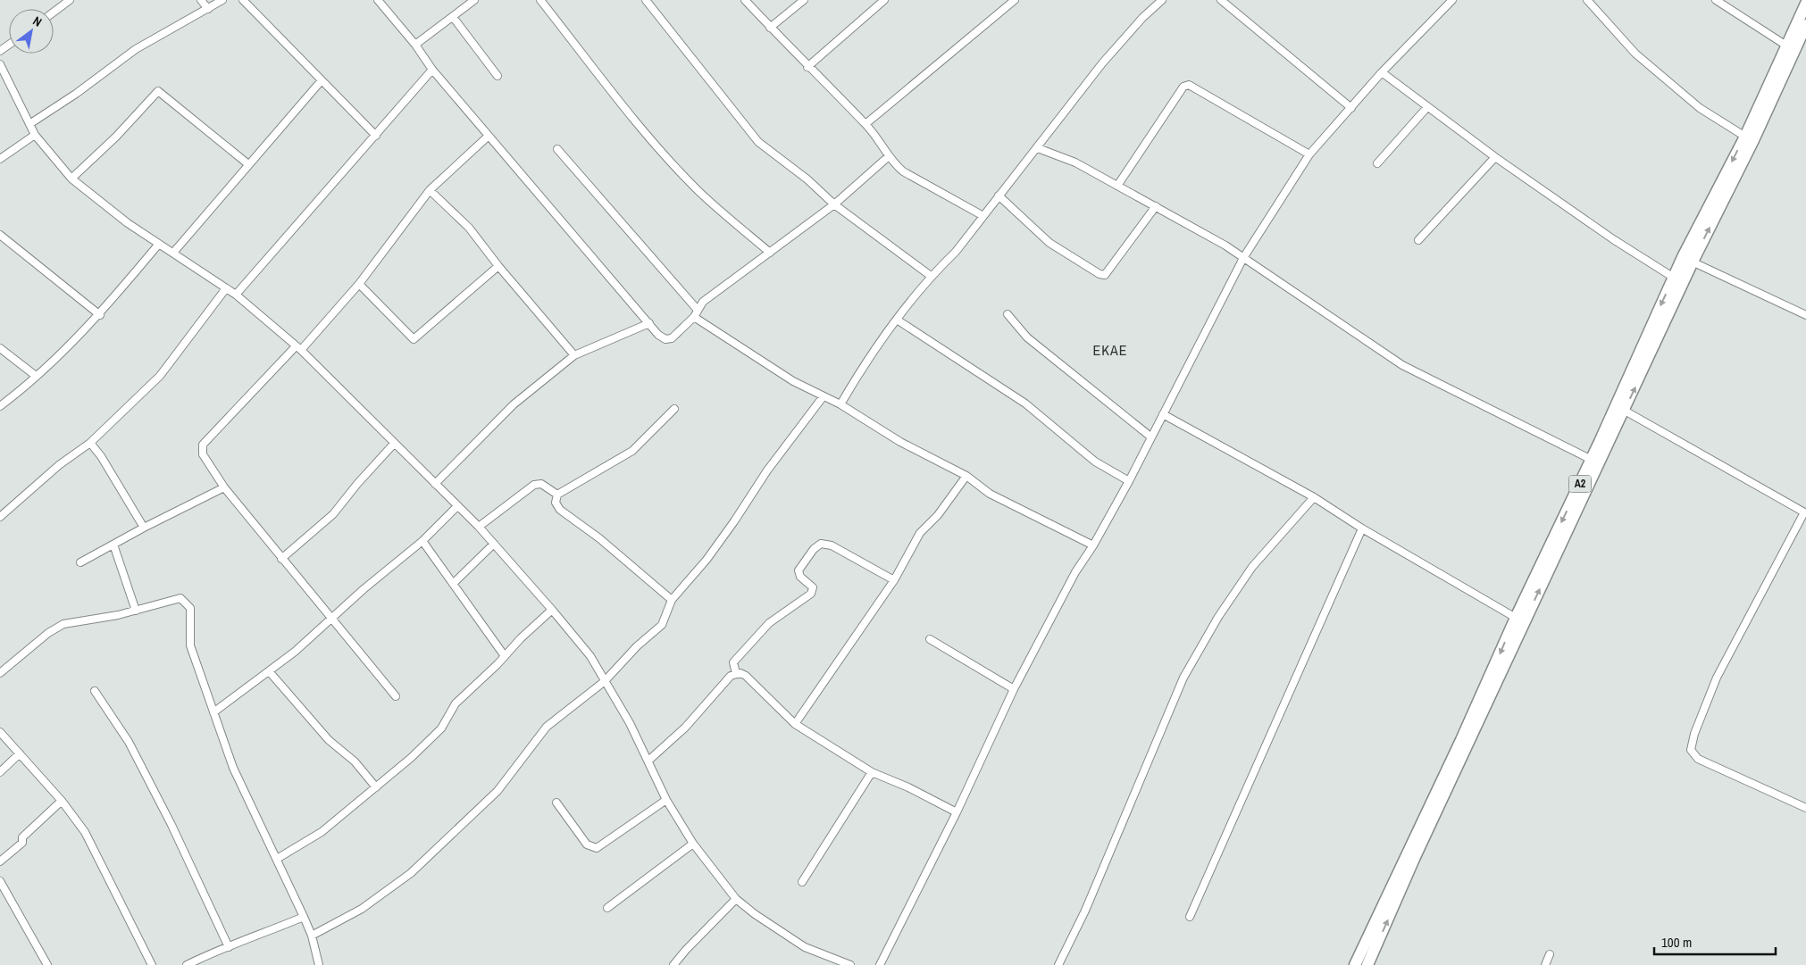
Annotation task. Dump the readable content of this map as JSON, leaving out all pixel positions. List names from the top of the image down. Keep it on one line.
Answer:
{"streets":{"highway":["A2"]},"districts":["EKAE"],"scale_bar":"100 m","north":"top right"}
